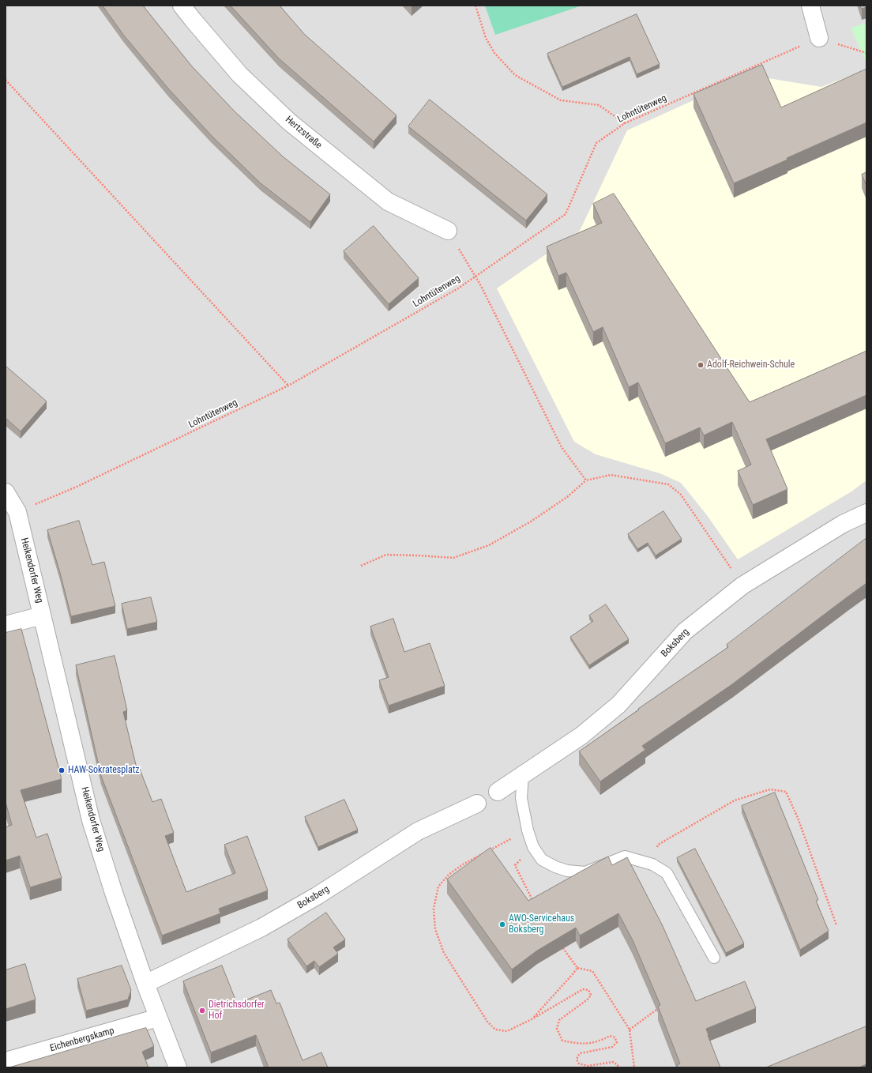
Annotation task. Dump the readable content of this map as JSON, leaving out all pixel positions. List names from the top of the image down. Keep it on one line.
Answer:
{"streets":{"street":["Hertzstraße","Heikendorfer Weg","Boksberg","Eichenbergskamp"],"path":["Lohntütenweg"]},"crossings":[["Lohntütenweg","Heikendorfer Weg"],["Heikendorfer Weg","Boksberg"],["Heikendorfer Weg","Eichenbergskamp"]],"places":["Adolf-Reichwein-Schule","HAW-Sokratesplatz","AWO-Servicehaus Boksberg","Dietrichsdorfer Hof"]}
